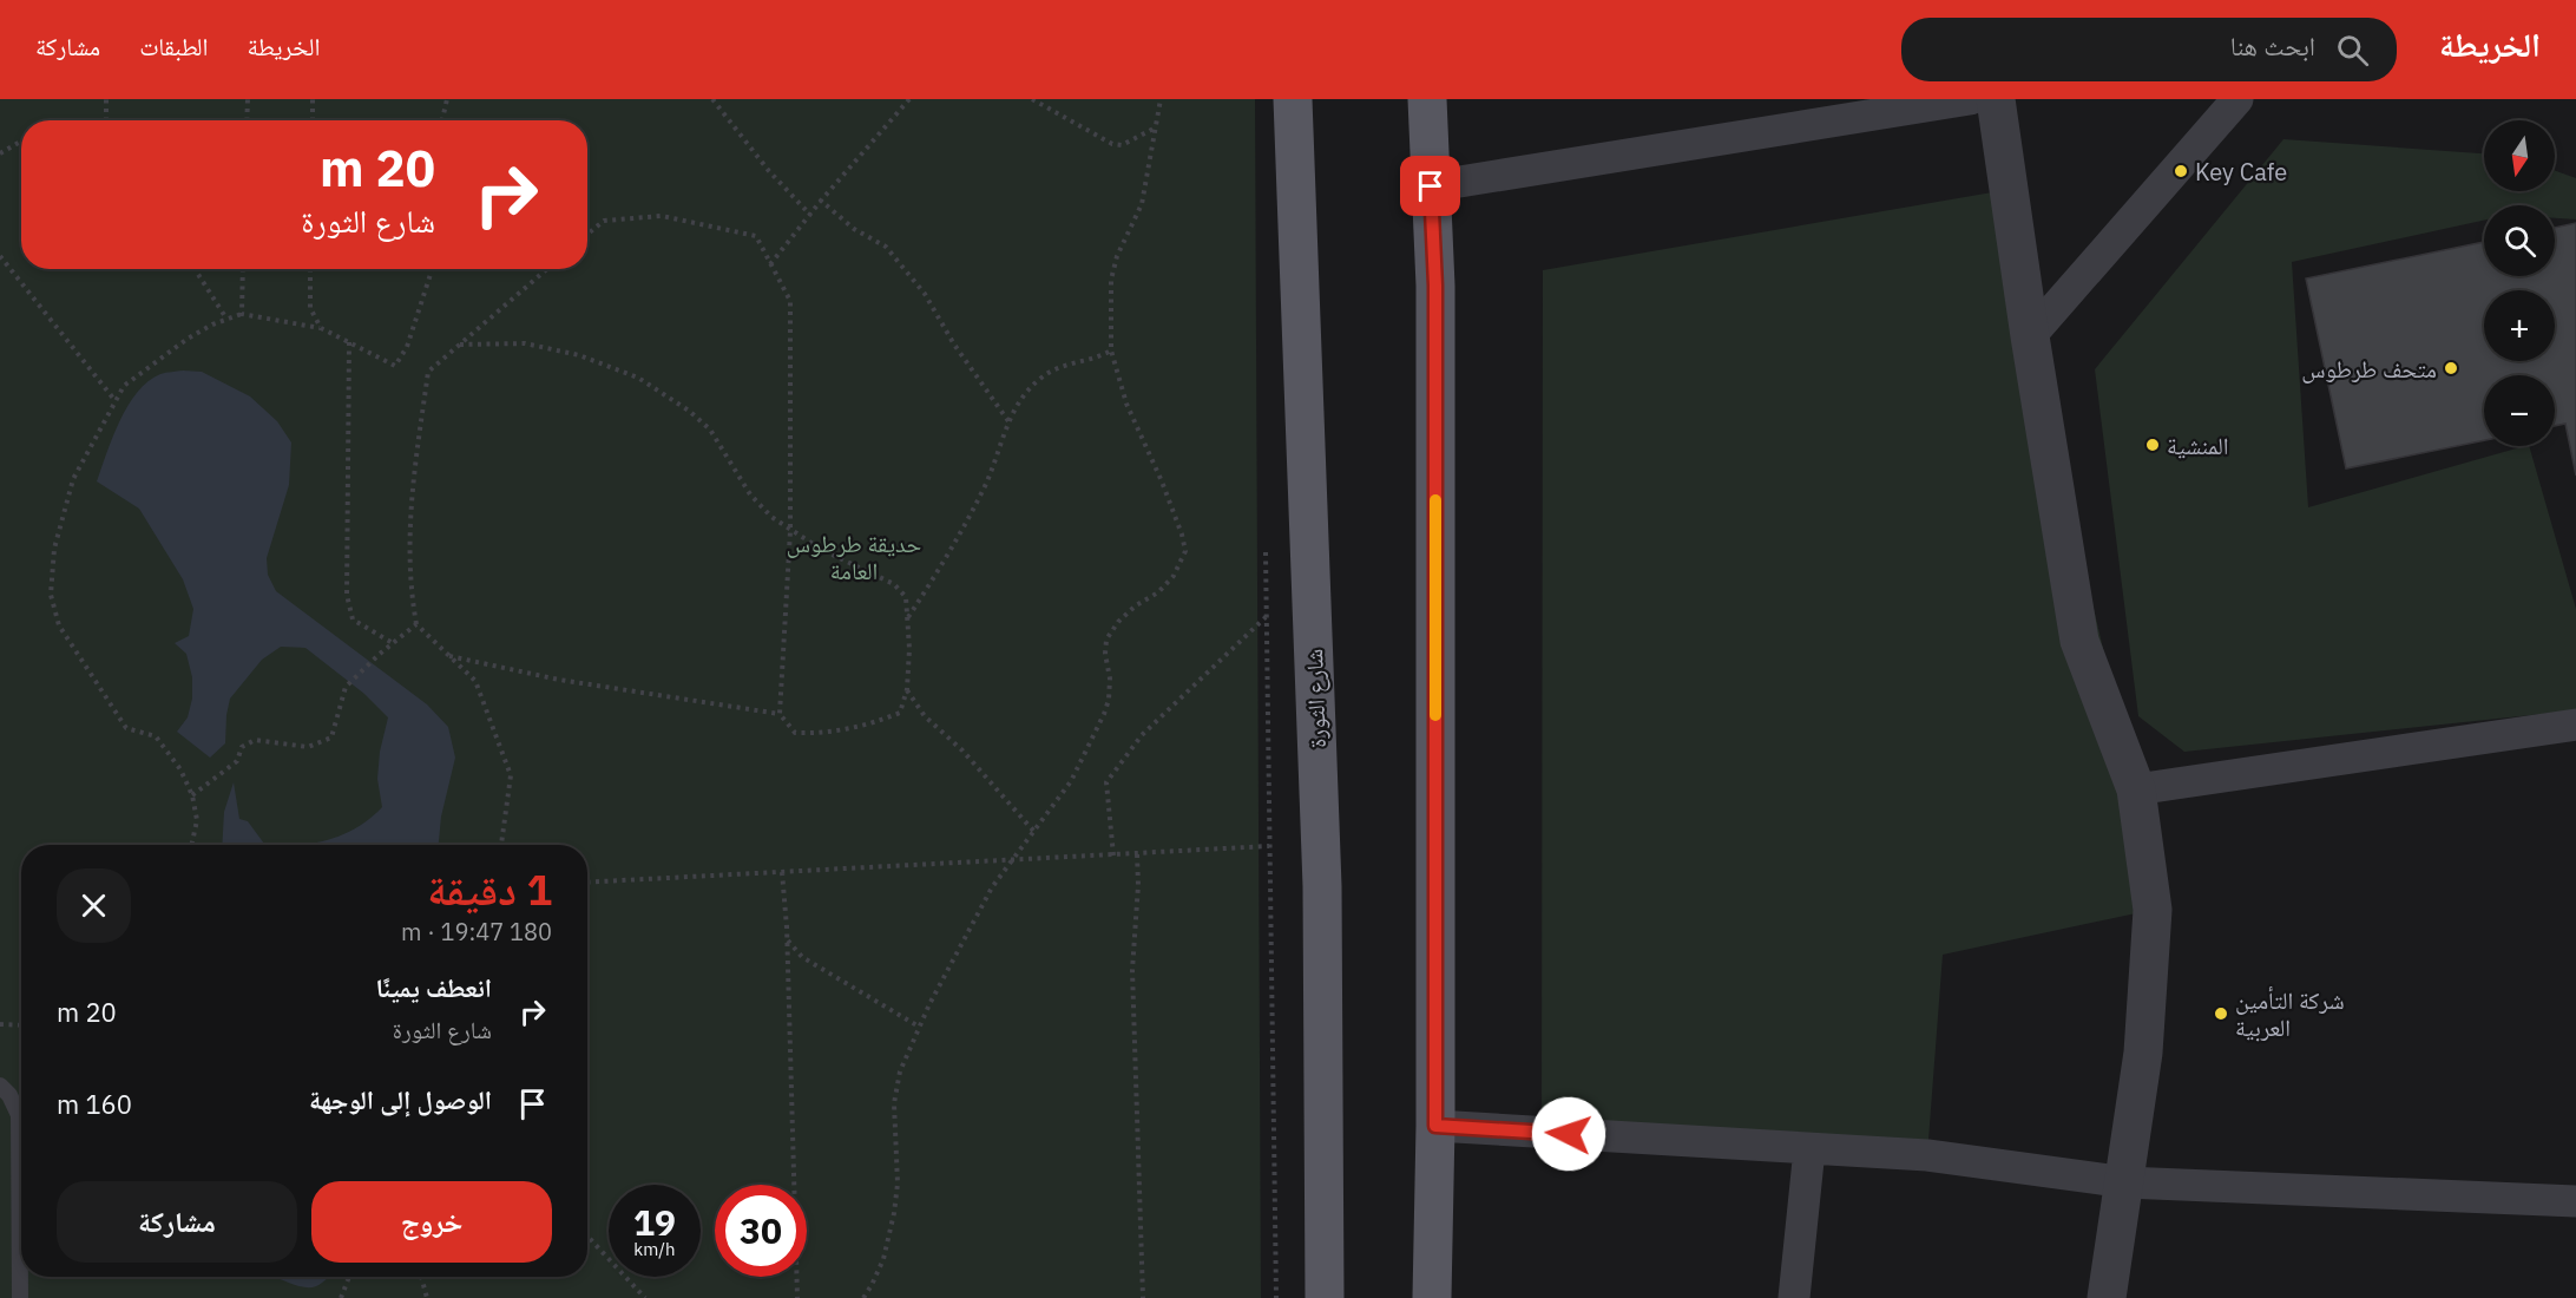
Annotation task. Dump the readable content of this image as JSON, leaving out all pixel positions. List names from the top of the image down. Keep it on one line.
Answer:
{"streets":{"main road":["شارع الثورة"]},"parks":["حديقة طرطوس العامة"],"places":["Key Cafe","متحف طرطوس","المنشية","شركة التأمين العربية"],"north":"bottom","page":{"header":"الخريطة","search":"ابحث هنا","nav":["الخريطة","الطبقات","مشاركة"],"map_buttons":["+","−"],"turn":["20 m","شارع الثورة"],"heading":["1 دقيقة","180 m · 19:47"],"list":[{"name":"انعطف يمينًا","note":"شارع الثورة","value":"20 m"},{"name":"الوصول إلى الوجهة","value":"160 m"}],"buttons":["خروج","مشاركة"],"speed":"19 km/h","limit":"30"}}
